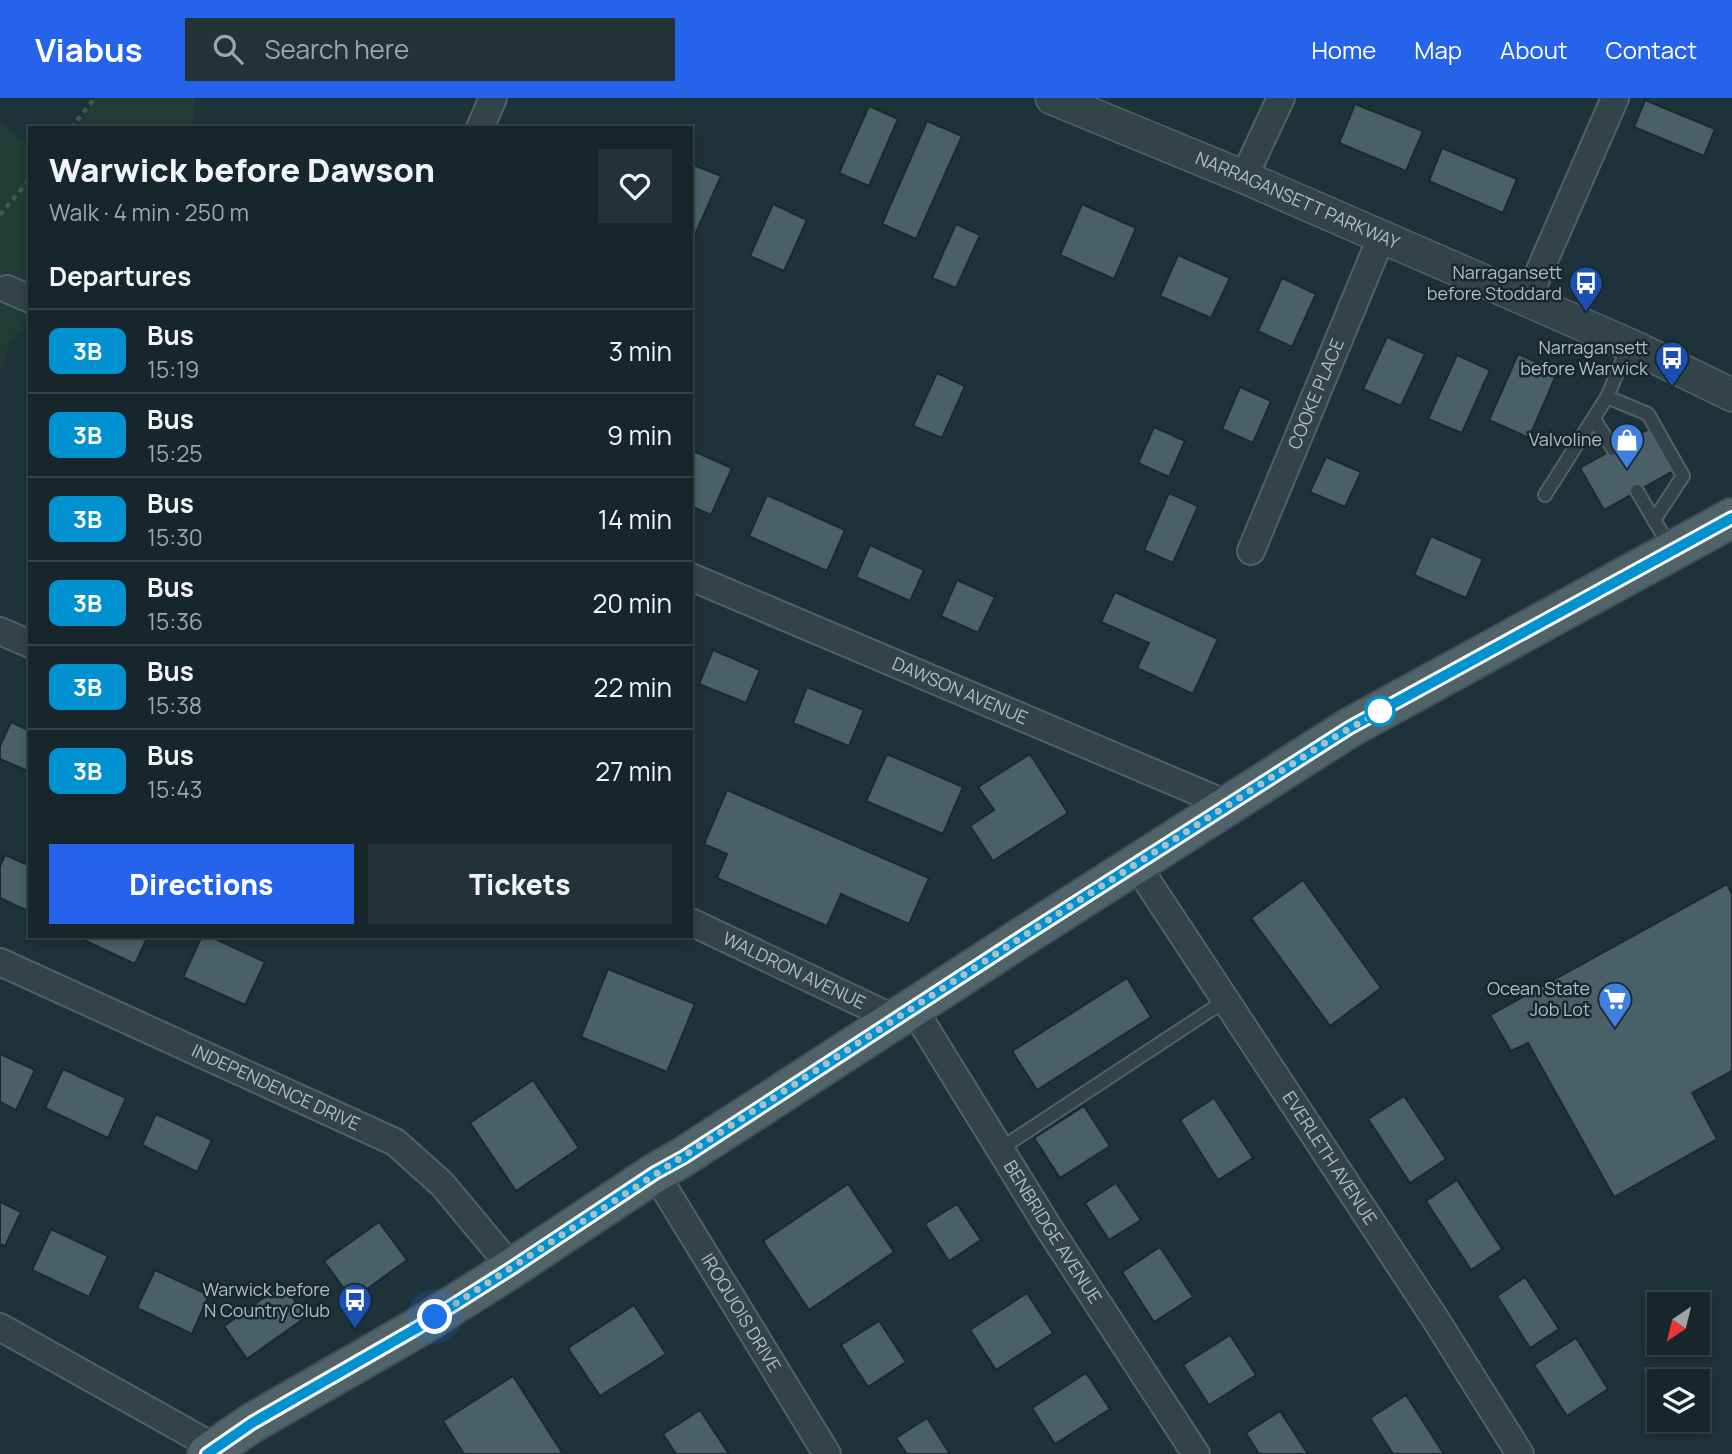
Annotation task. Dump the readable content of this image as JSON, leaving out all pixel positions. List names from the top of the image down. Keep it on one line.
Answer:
{"streets":{"street":["NARRAGANSETT PARKWAY","COOKE PLACE","DAWSON AVENUE","WALDRON AVENUE","INDEPENDENCE DRIVE","EVERLETH AVENUE","BENBRIDGE AVENUE","IROQUOIS DRIVE"]},"crossings":[["NARRAGANSETT PARKWAY","COOKE PLACE"],["WALDRON AVENUE","BENBRIDGE AVENUE"]],"places":{"bus stop":["Narragansett before Stoddard","Narragansett before Warwick","Warwick before N Country Club"],"shop":["Valvoline"],"supermarket":["Ocean State Job Lot"]},"lines":["bus line 3B"],"north":"bottom left","page":{"header":"Viabus","search":"Search here","nav":["Home","Map","About","Contact"],"heading":[["Warwick before Dawson","Walk · 4 min · 250 m"],"Departures"],"list":[{"mark":"3B","name":"Bus","note":"15:19","value":"3 min"},{"mark":"3B","name":"Bus","note":"15:25","value":"9 min"},{"mark":"3B","name":"Bus","note":"15:30","value":"14 min"},{"mark":"3B","name":"Bus","note":"15:36","value":"20 min"},{"mark":"3B","name":"Bus","note":"15:38","value":"22 min"},{"mark":"3B","name":"Bus","note":"15:43","value":"27 min"}],"buttons":["Directions","Tickets"]}}
